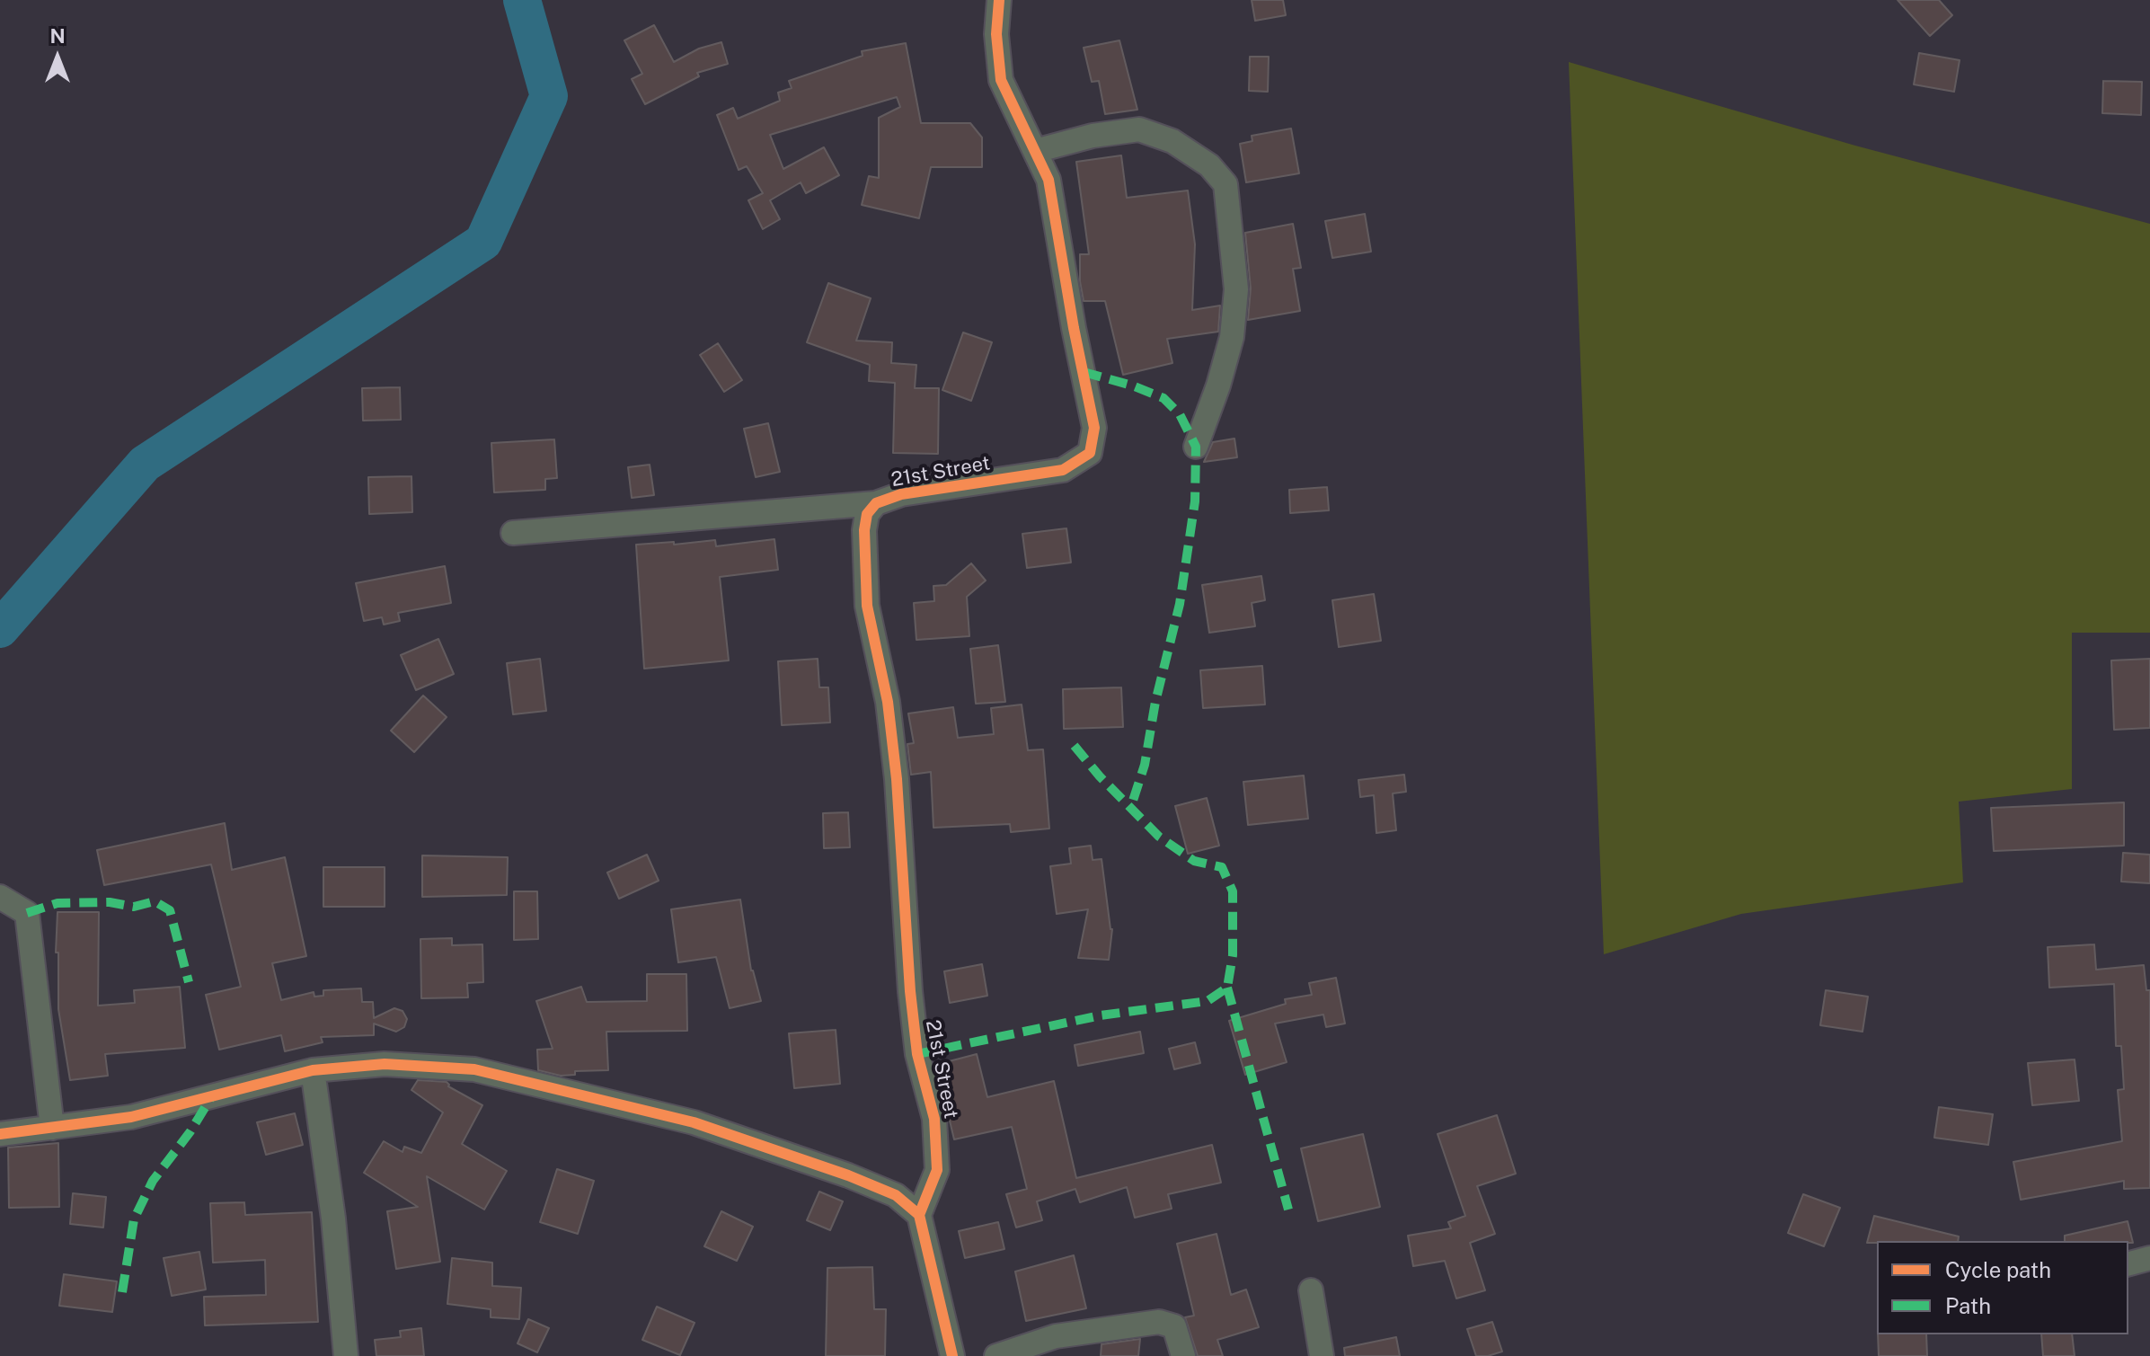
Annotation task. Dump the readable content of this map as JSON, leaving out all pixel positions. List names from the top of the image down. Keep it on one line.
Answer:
{"streets":{"street":["21st Street"]},"legend":["Cycle path","Path"],"north":"top"}
